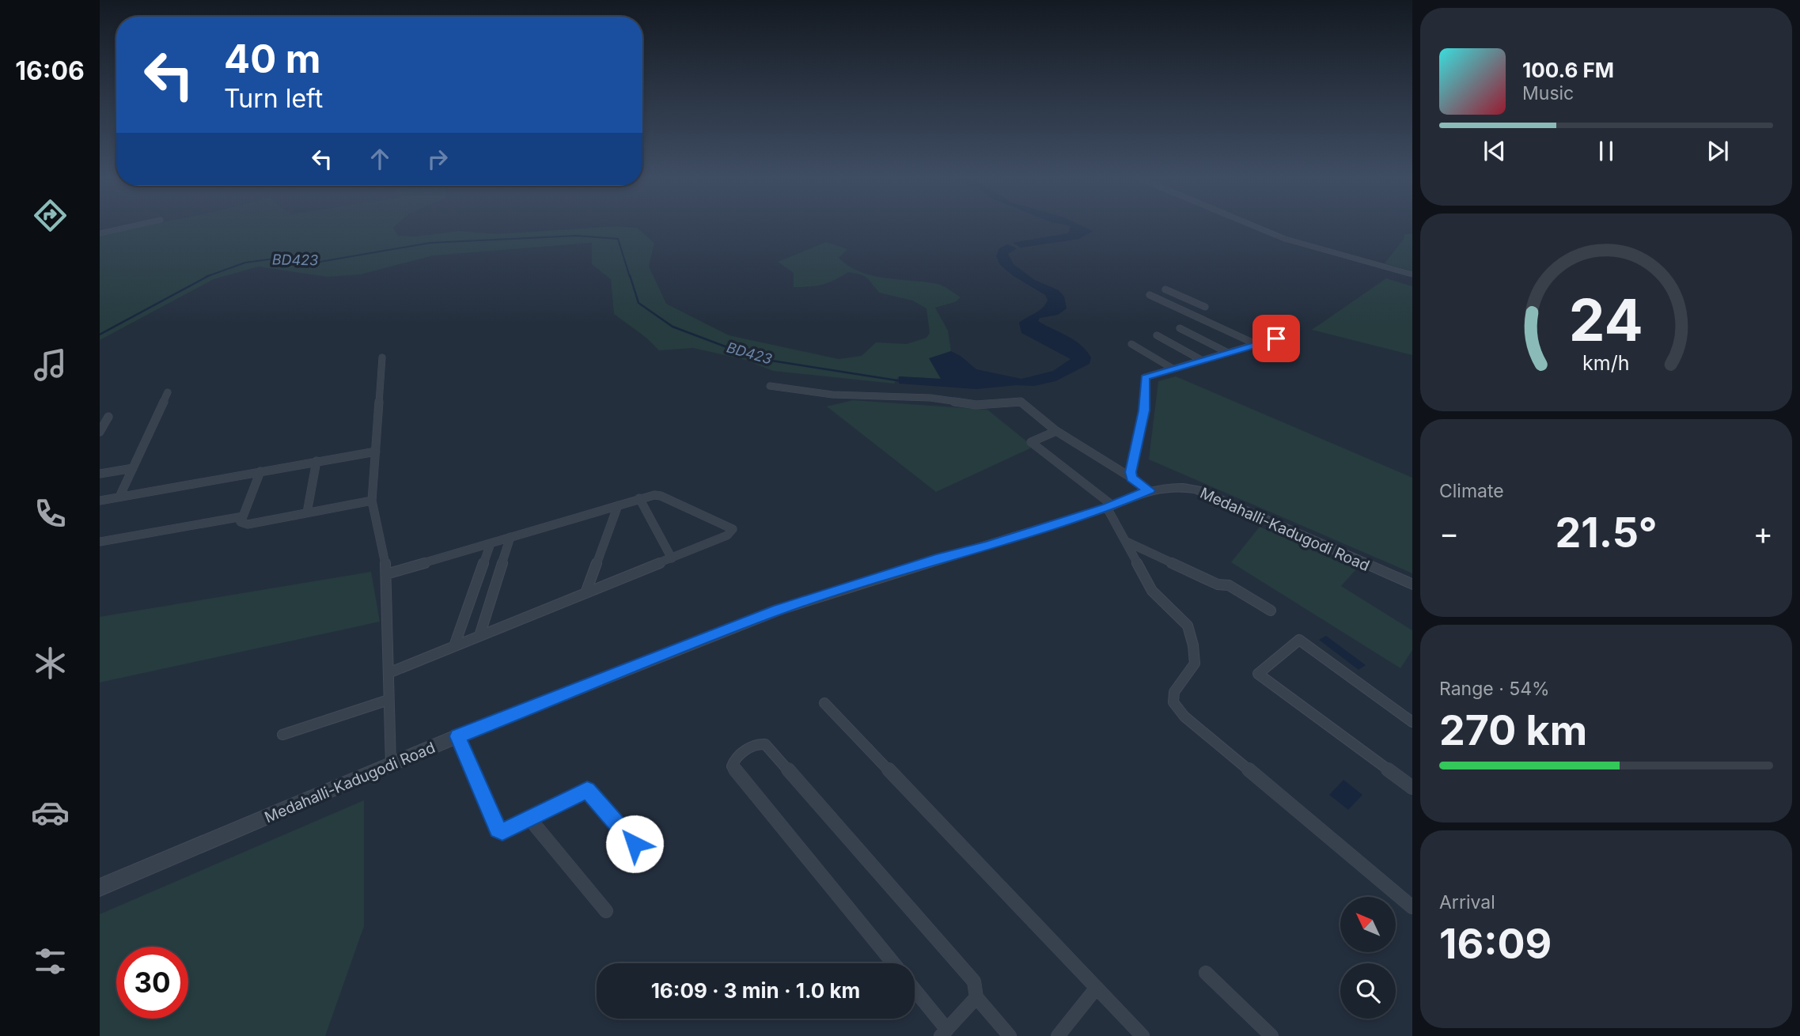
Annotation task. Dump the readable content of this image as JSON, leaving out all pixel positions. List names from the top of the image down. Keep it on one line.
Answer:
{"streets":{"street":["Medahalli-Kadugodi Road"]},"water":["BD423"],"north":"top left","page":{"tabs":"16:06","turn":["40 m","Turn left"],"song":["100.6 FM","Music"],"tile":["Climate",["Range · 54%","270 km"],["Arrival","16:09"]],"heat":["−","21.5°","+"],"limit":"30","trip":"16:09 · 3 min · 1.0 km","gauge":["24","km/h"]}}
